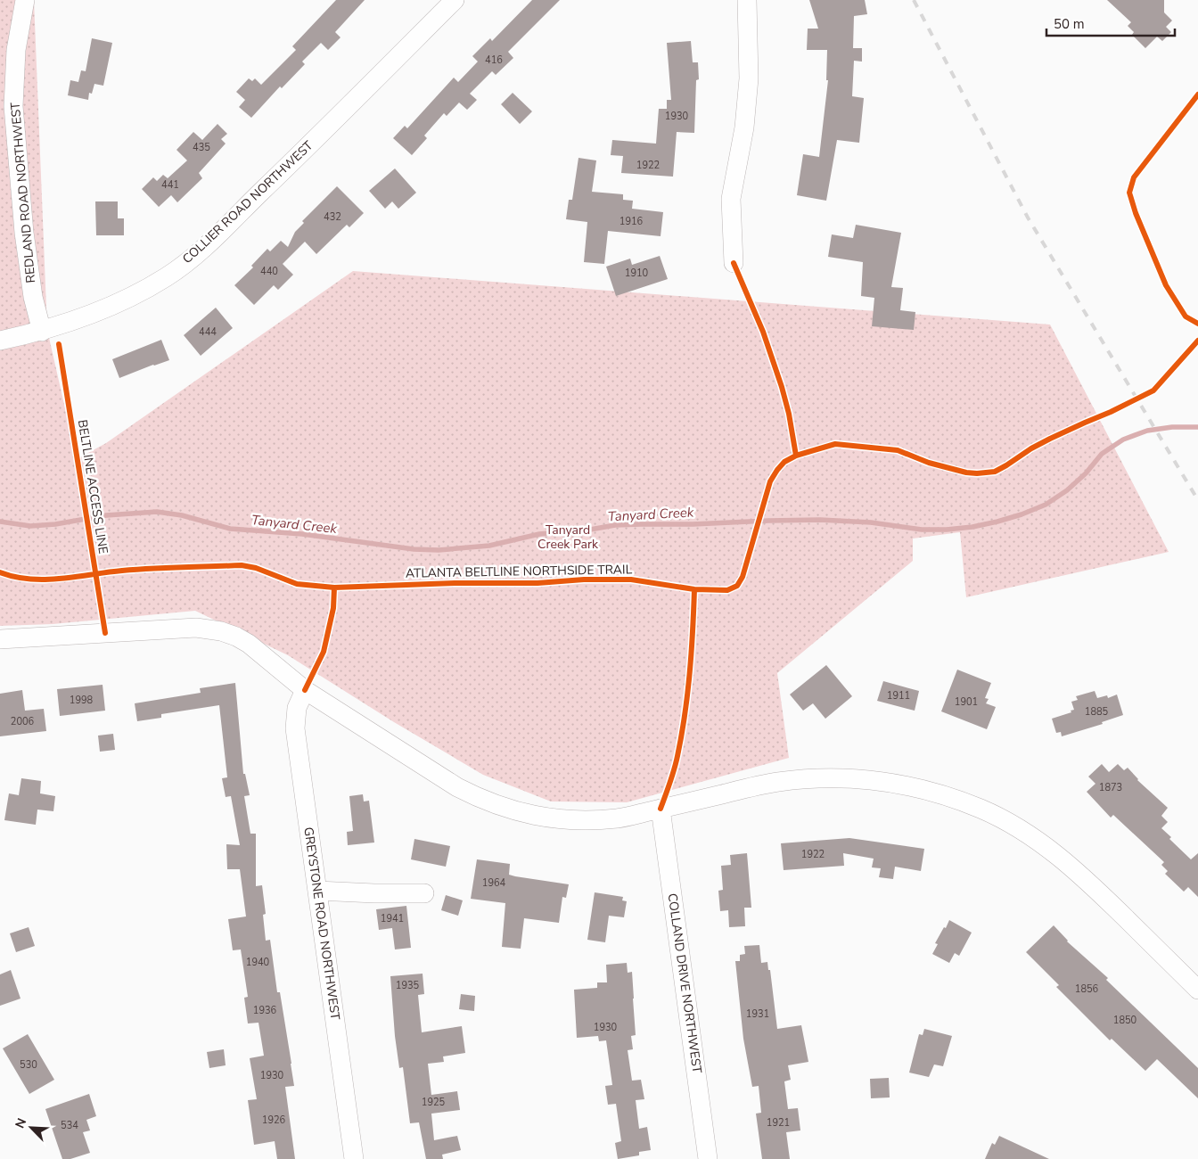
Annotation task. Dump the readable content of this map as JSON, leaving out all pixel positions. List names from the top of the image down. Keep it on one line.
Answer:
{"streets":{"street":["REDLAND ROAD NORTHWEST","COLLIER ROAD NORTHWEST","GREYSTONE ROAD NORTHWEST","COLLAND DRIVE NORTHWEST"],"cycle path":["BELTLINE ACCESS LINE","ATLANTA BELTLINE NORTHSIDE TRAIL"]},"crossings":[["REDLAND ROAD NORTHWEST","COLLIER ROAD NORTHWEST"]],"water":["Tanyard Creek"],"parks":["Tanyard Creek Park"],"house_numbers":["416","1930","435","1922","441","432","1916","440","1910","444","1911","1998","1901","1885","2006","1873","1922","1964","1941","1940","1935","1856","1936","1931","1850","1930","530","1930","1925","1926","1921","534"],"scale_bar":"50 m","north":"top left"}
